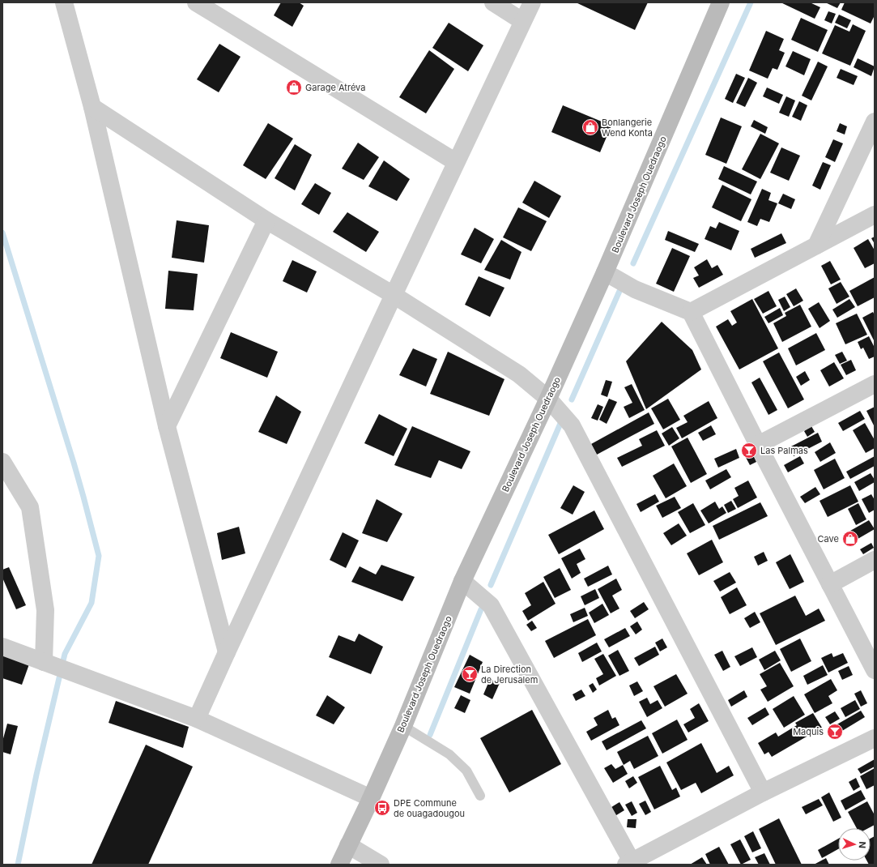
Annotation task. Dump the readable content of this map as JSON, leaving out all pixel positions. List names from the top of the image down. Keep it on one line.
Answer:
{"streets":{"street":["Boulevard Joseph Ouedraogo"]},"places":{"shop":["Garage Atréva","Bonlangerie Wend Konta","Cave"],"bar":["Las Palmas","La Direction de Jerusalem","Maquis"],"bus stop":["DPE Commune de ouagadougou"]},"north":"right"}
